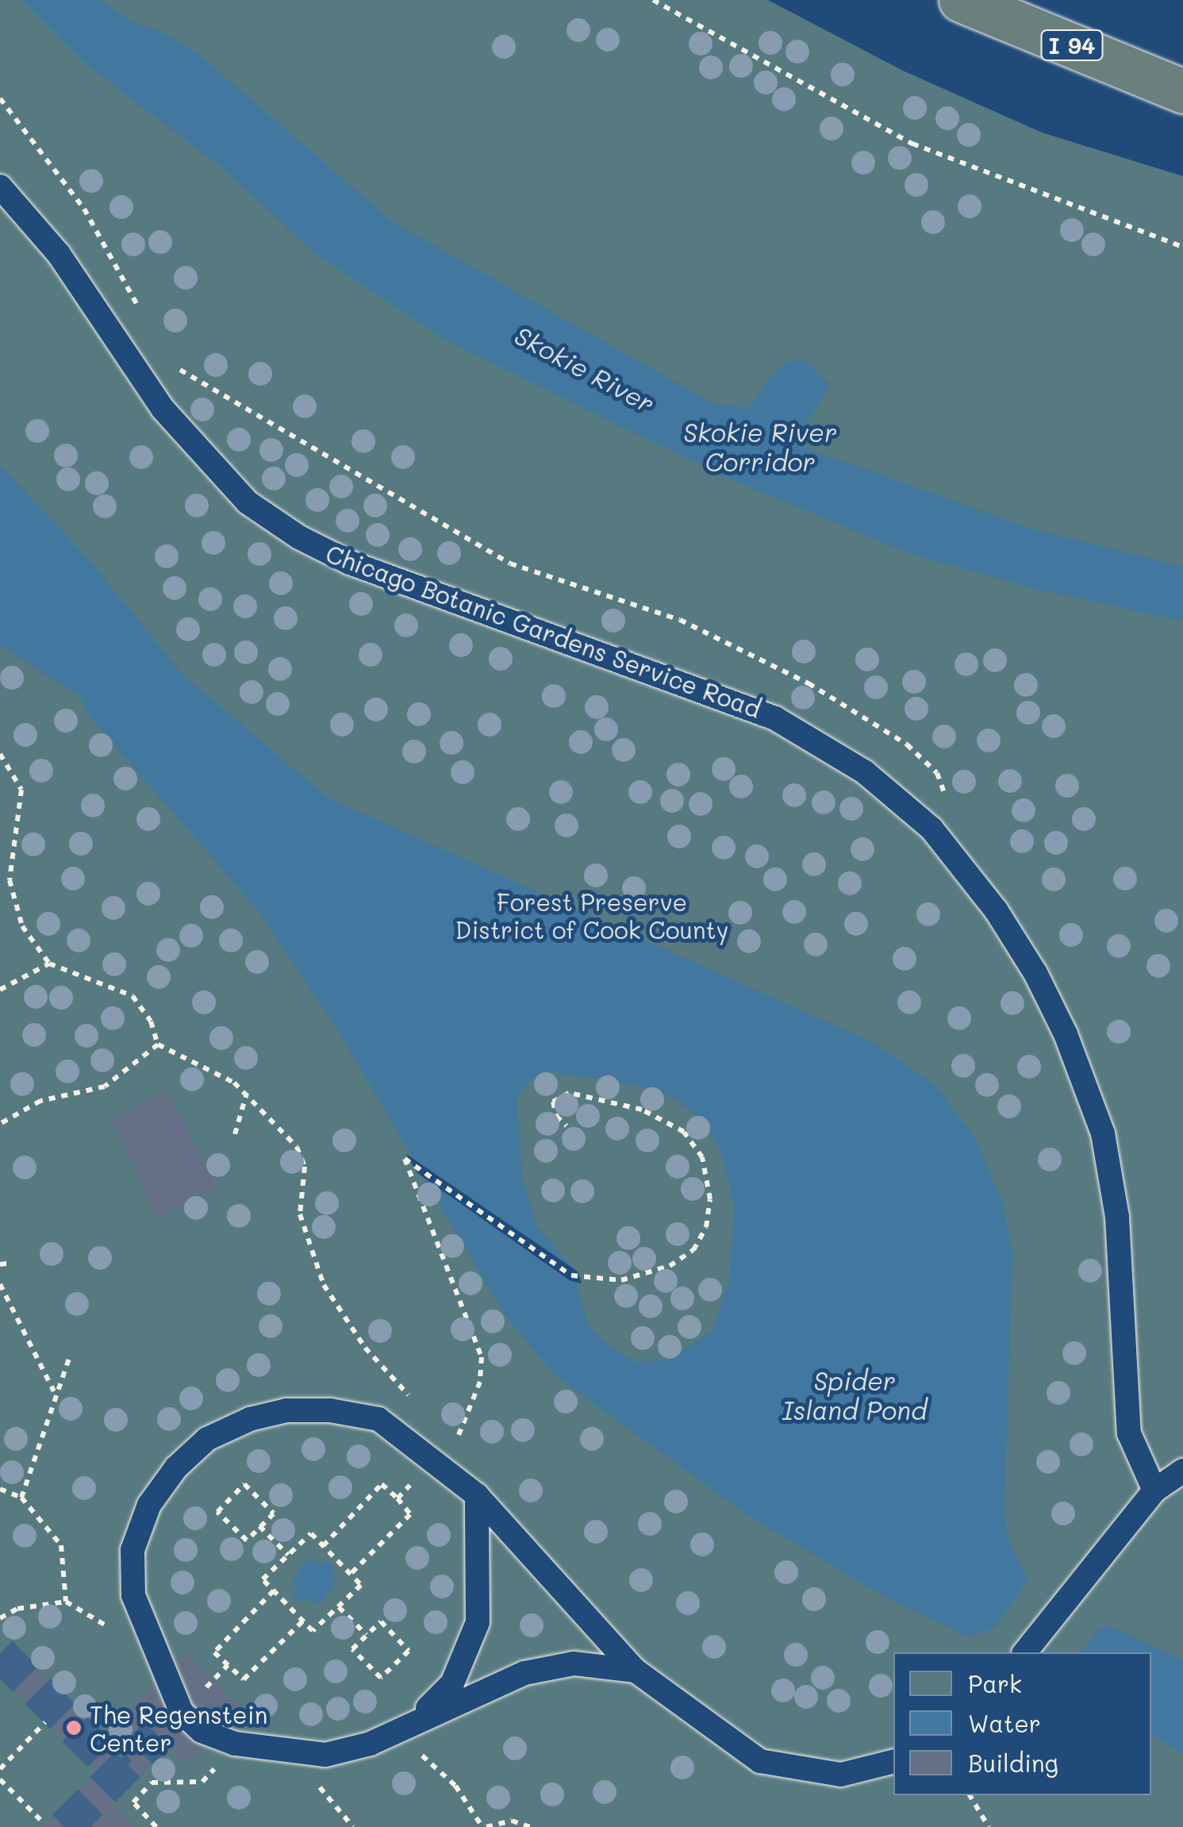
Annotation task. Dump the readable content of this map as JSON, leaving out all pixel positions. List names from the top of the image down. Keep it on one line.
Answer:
{"streets":{"highway":["I 94"],"lane":["Chicago Botanic Gardens Service Road"]},"water":["Skokie River","Skokie River Corridor","Spider Island Pond"],"parks":["Forest Preserve District of Cook County"],"places":["The Regenstein Center"],"legend":["Park","Water","Building"]}
